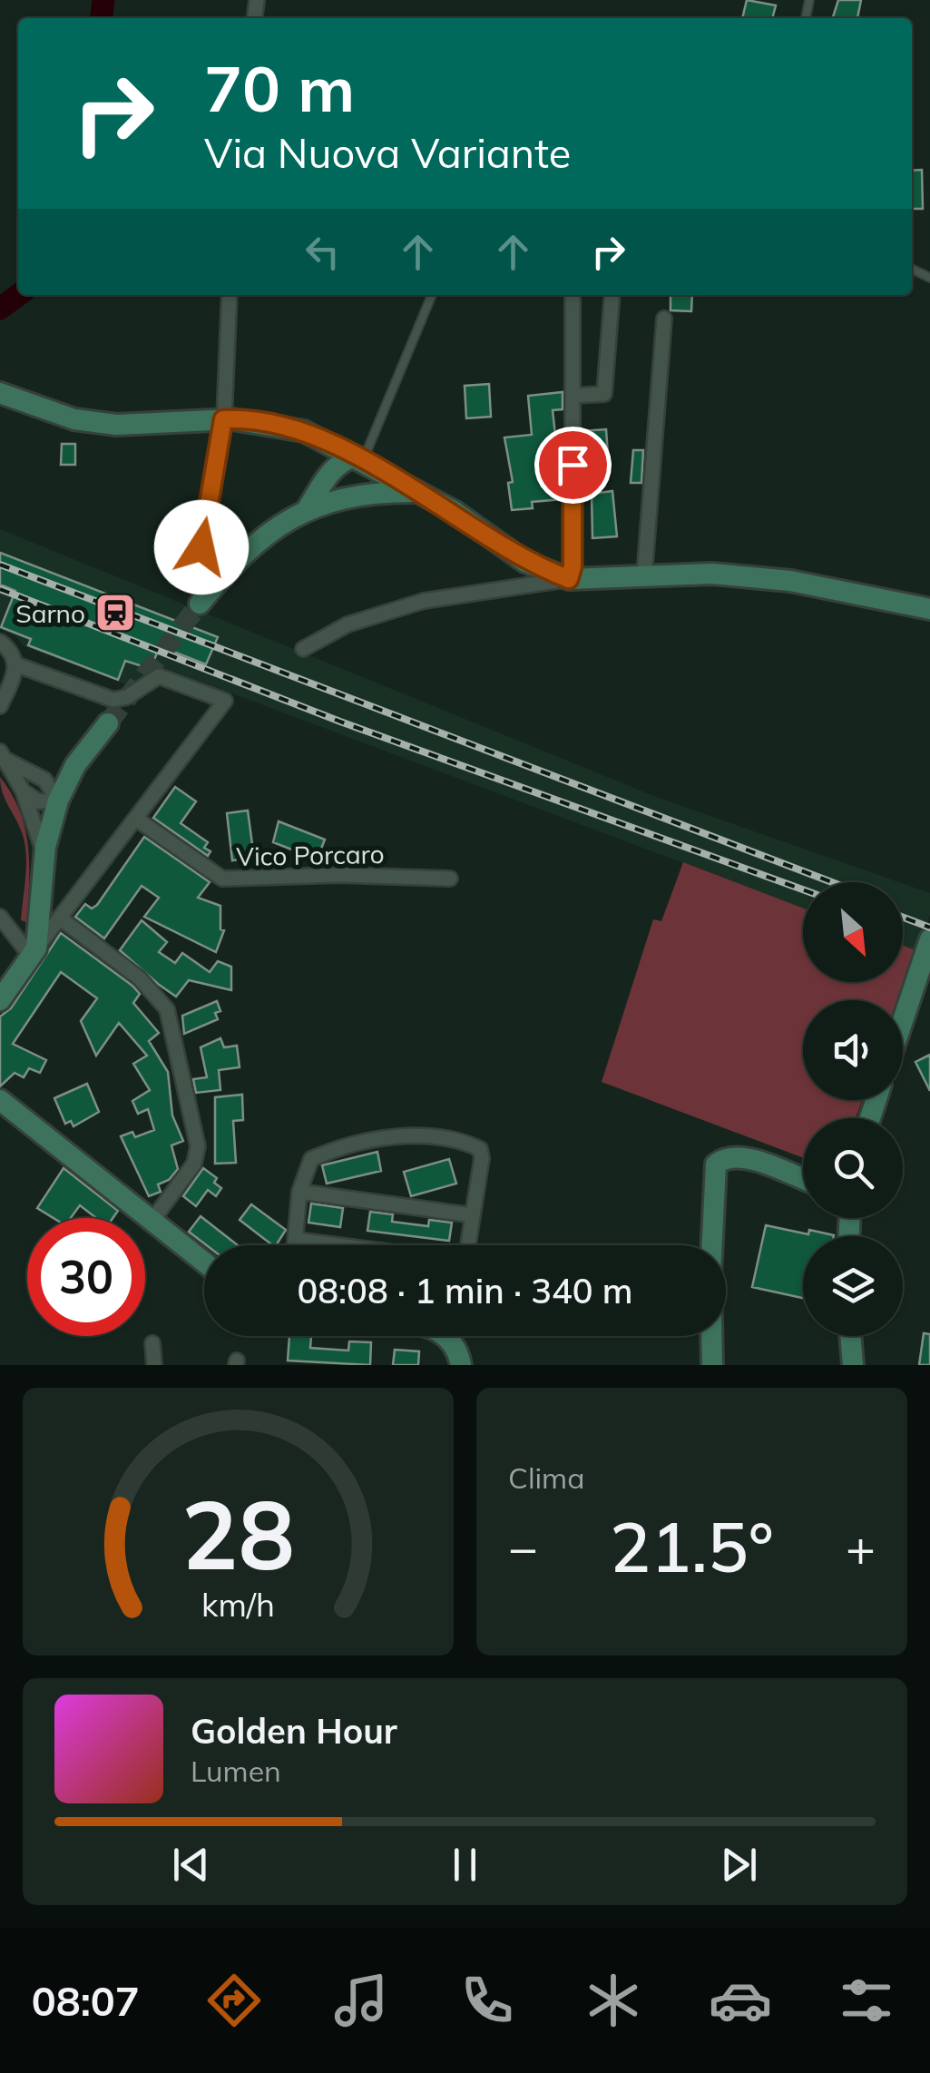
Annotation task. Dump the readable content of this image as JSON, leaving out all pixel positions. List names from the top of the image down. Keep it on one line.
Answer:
{"streets":{"street":["Vico Porcaro"]},"places":{"station":["Sarno"]},"north":"bottom right","page":{"turn":["70 m","Via Nuova Variante"],"limit":"30","trip":"08:08 · 1 min · 340 m","tile":"Clima","heat":["−","21.5°","+"],"song":["Golden Hour","Lumen"],"tabs":"08:07","gauge":["28","km/h"]}}
